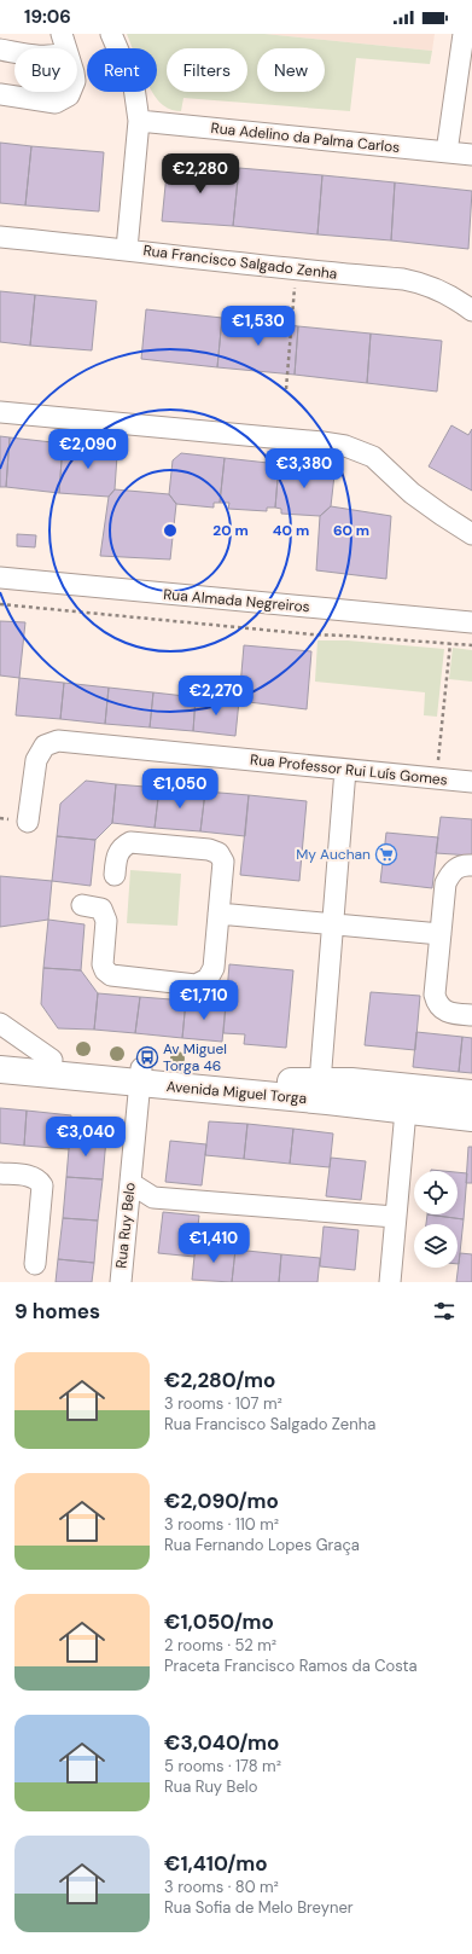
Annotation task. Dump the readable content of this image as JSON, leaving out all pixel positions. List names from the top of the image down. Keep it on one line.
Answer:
{"streets":{"street":["Rua Adelino da Palma Carlos","Rua Francisco Salgado Zenha","Rua Almada Negreiros","Rua Professor Rui Luís Gomes","Avenida Miguel Torga","Rua Ruy Belo"]},"crossings":[["Avenida Miguel Torga","Rua Ruy Belo"]],"places":{"supermarket":["My Auchan"],"bus stop":["Av Miguel Torga 46"]},"page":{"status":"19:06","chip":["Buy","Rent","Filters","New"],"price":["€2,280","€1,530","€2,090","€3,380","€2,270","€1,050","€1,710","€3,040","€1,410"],"heading":"9 homes","list":[{"name":"€2,280/mo","note":"3 rooms · 107 m² · Rua Francisco Salgado Zenha"},{"name":"€2,090/mo","note":"3 rooms · 110 m² · Rua Fernando Lopes Graça"},{"name":"€1,050/mo","note":"2 rooms · 52 m² · Praceta Francisco Ramos da Costa"},{"name":"€3,040/mo","note":"5 rooms · 178 m² · Rua Ruy Belo"},{"name":"€1,410/mo","note":"3 rooms · 80 m² · Rua Sofia de Melo Breyner"}]},"rings":["20 m","40 m","60 m"]}
